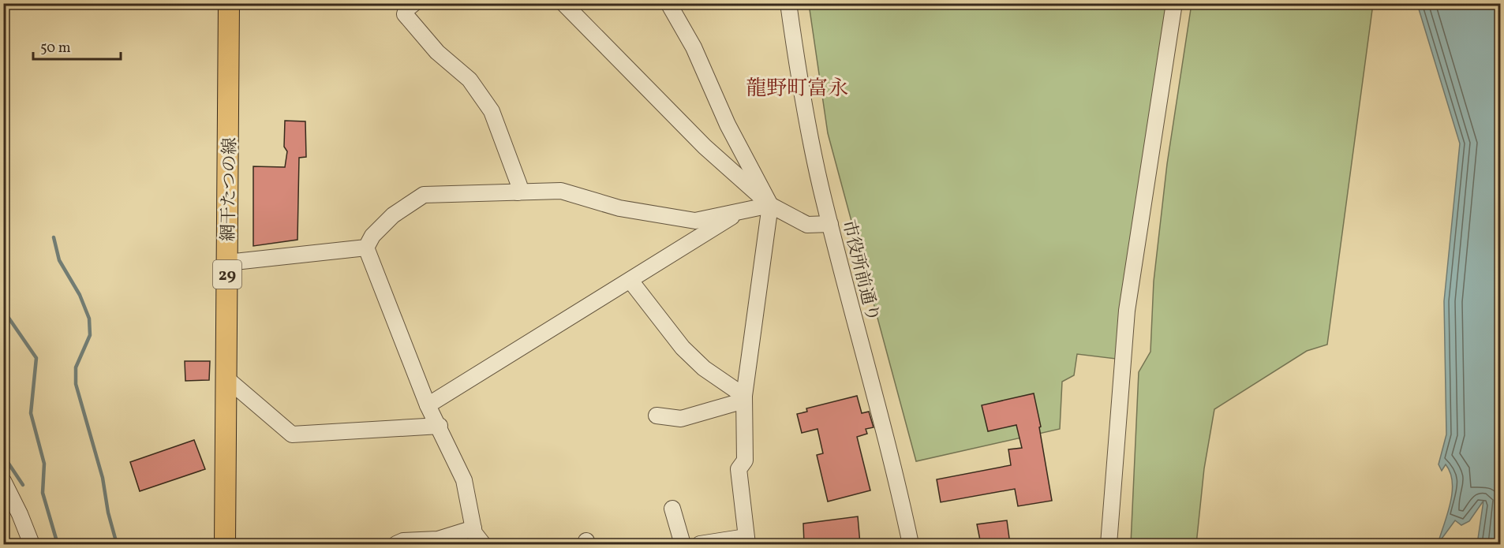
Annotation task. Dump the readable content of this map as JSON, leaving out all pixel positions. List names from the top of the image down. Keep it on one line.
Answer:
{"streets":{"main road":["網干たつの線","29"],"street":["市役所前通り"]},"districts":["龍野町富永"],"scale_bar":"50 m"}
